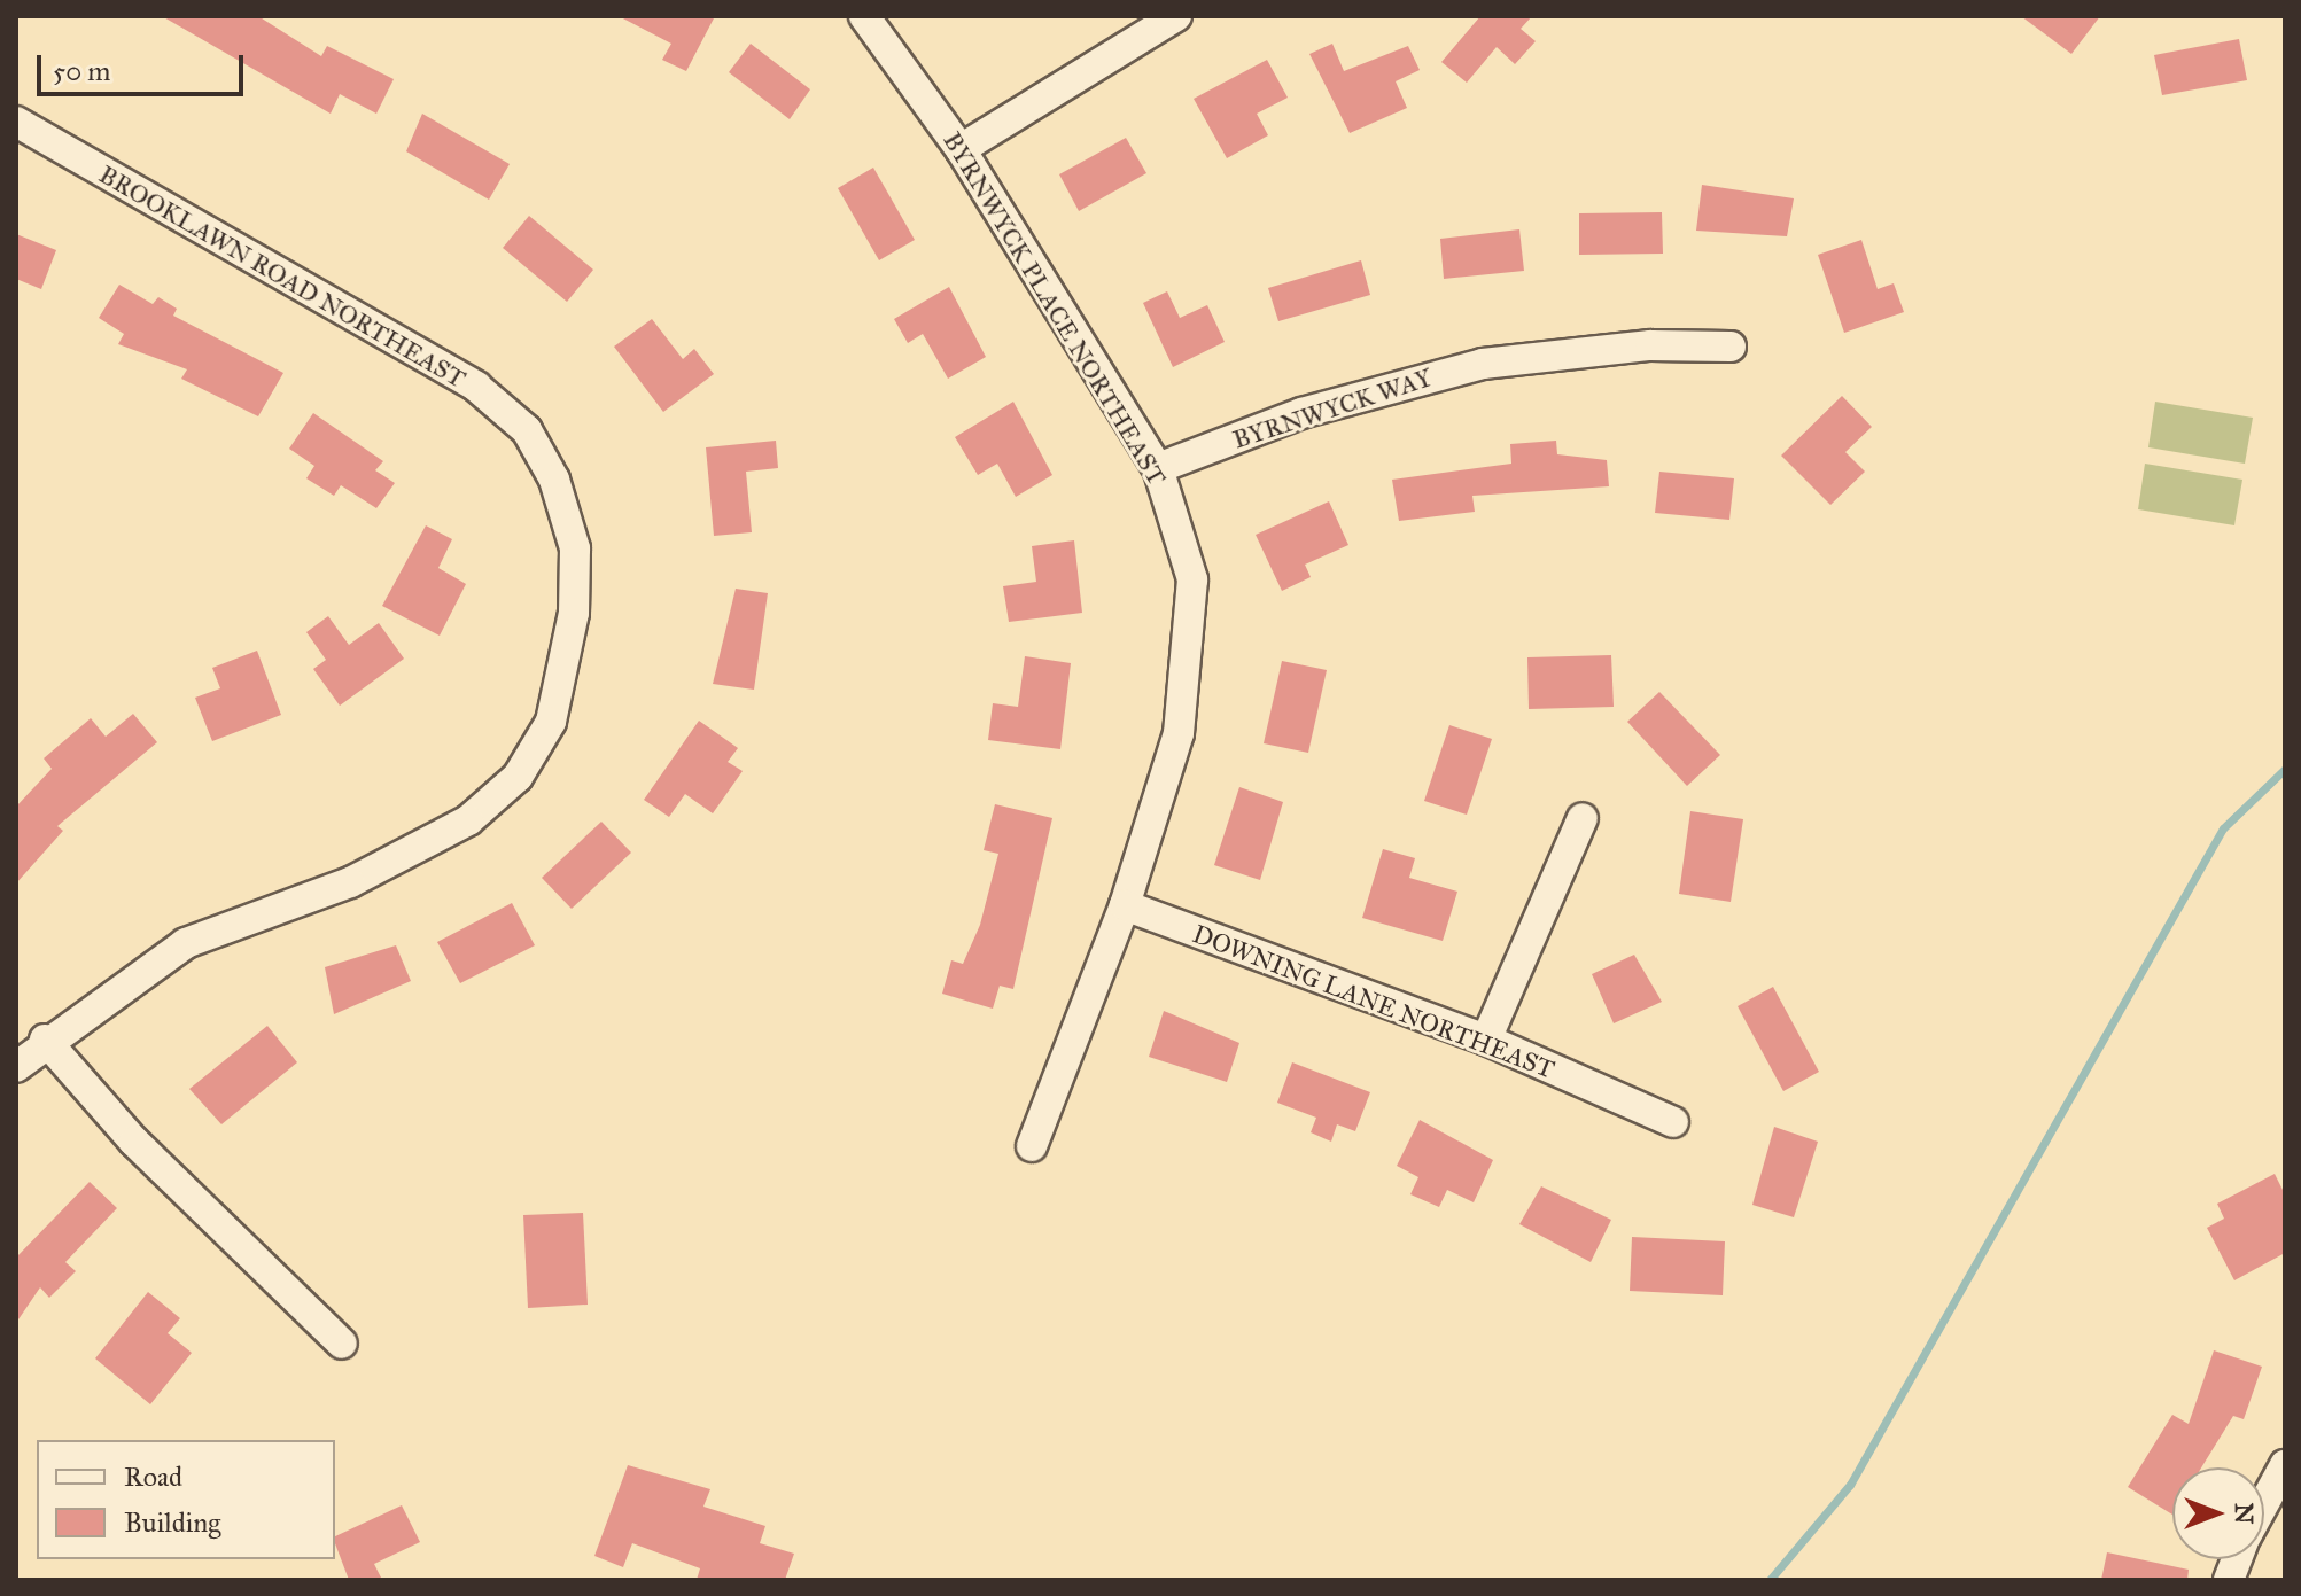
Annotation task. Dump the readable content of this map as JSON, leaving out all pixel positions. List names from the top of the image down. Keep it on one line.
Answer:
{"streets":{"street":["BROOKLAWN ROAD NORTHEAST","BYRNWYCK PLACE NORTHEAST","BYRNWYCK WAY","DOWNING LANE NORTHEAST"]},"crossings":[["BYRNWYCK PLACE NORTHEAST","BYRNWYCK WAY"],["BYRNWYCK PLACE NORTHEAST","DOWNING LANE NORTHEAST"]],"legend":["Road","Building"],"scale_bar":"50 m","north":"right"}
